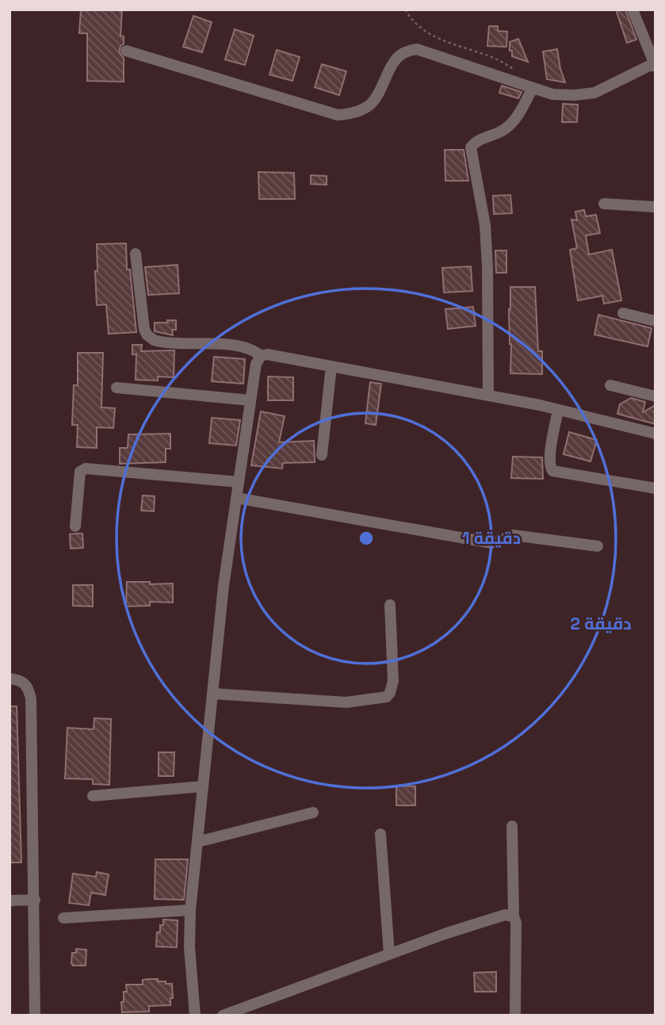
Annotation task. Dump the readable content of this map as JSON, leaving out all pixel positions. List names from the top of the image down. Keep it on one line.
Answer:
{"rings":["1 دقيقة","2 دقيقة"]}
